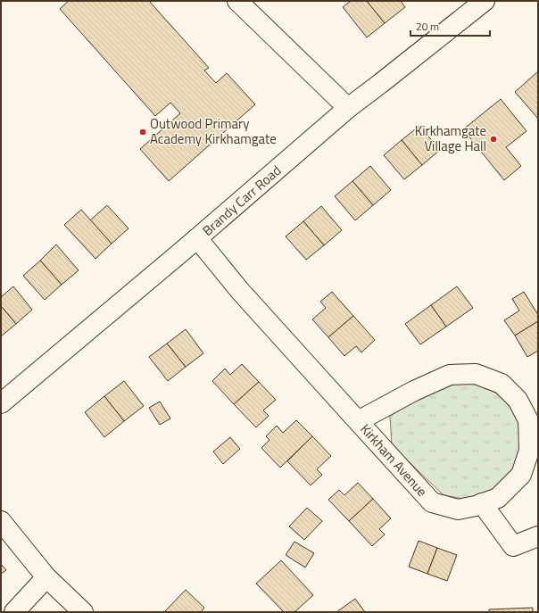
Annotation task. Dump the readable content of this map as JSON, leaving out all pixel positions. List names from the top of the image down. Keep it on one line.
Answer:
{"streets":{"street":["Brandy Carr Road","Kirkham Avenue"]},"crossings":[["Brandy Carr Road","Kirkham Avenue"]],"places":["Outwood Primary Academy Kirkhamgate","Kirkhamgate Village Hall"],"scale_bar":"20 m"}
